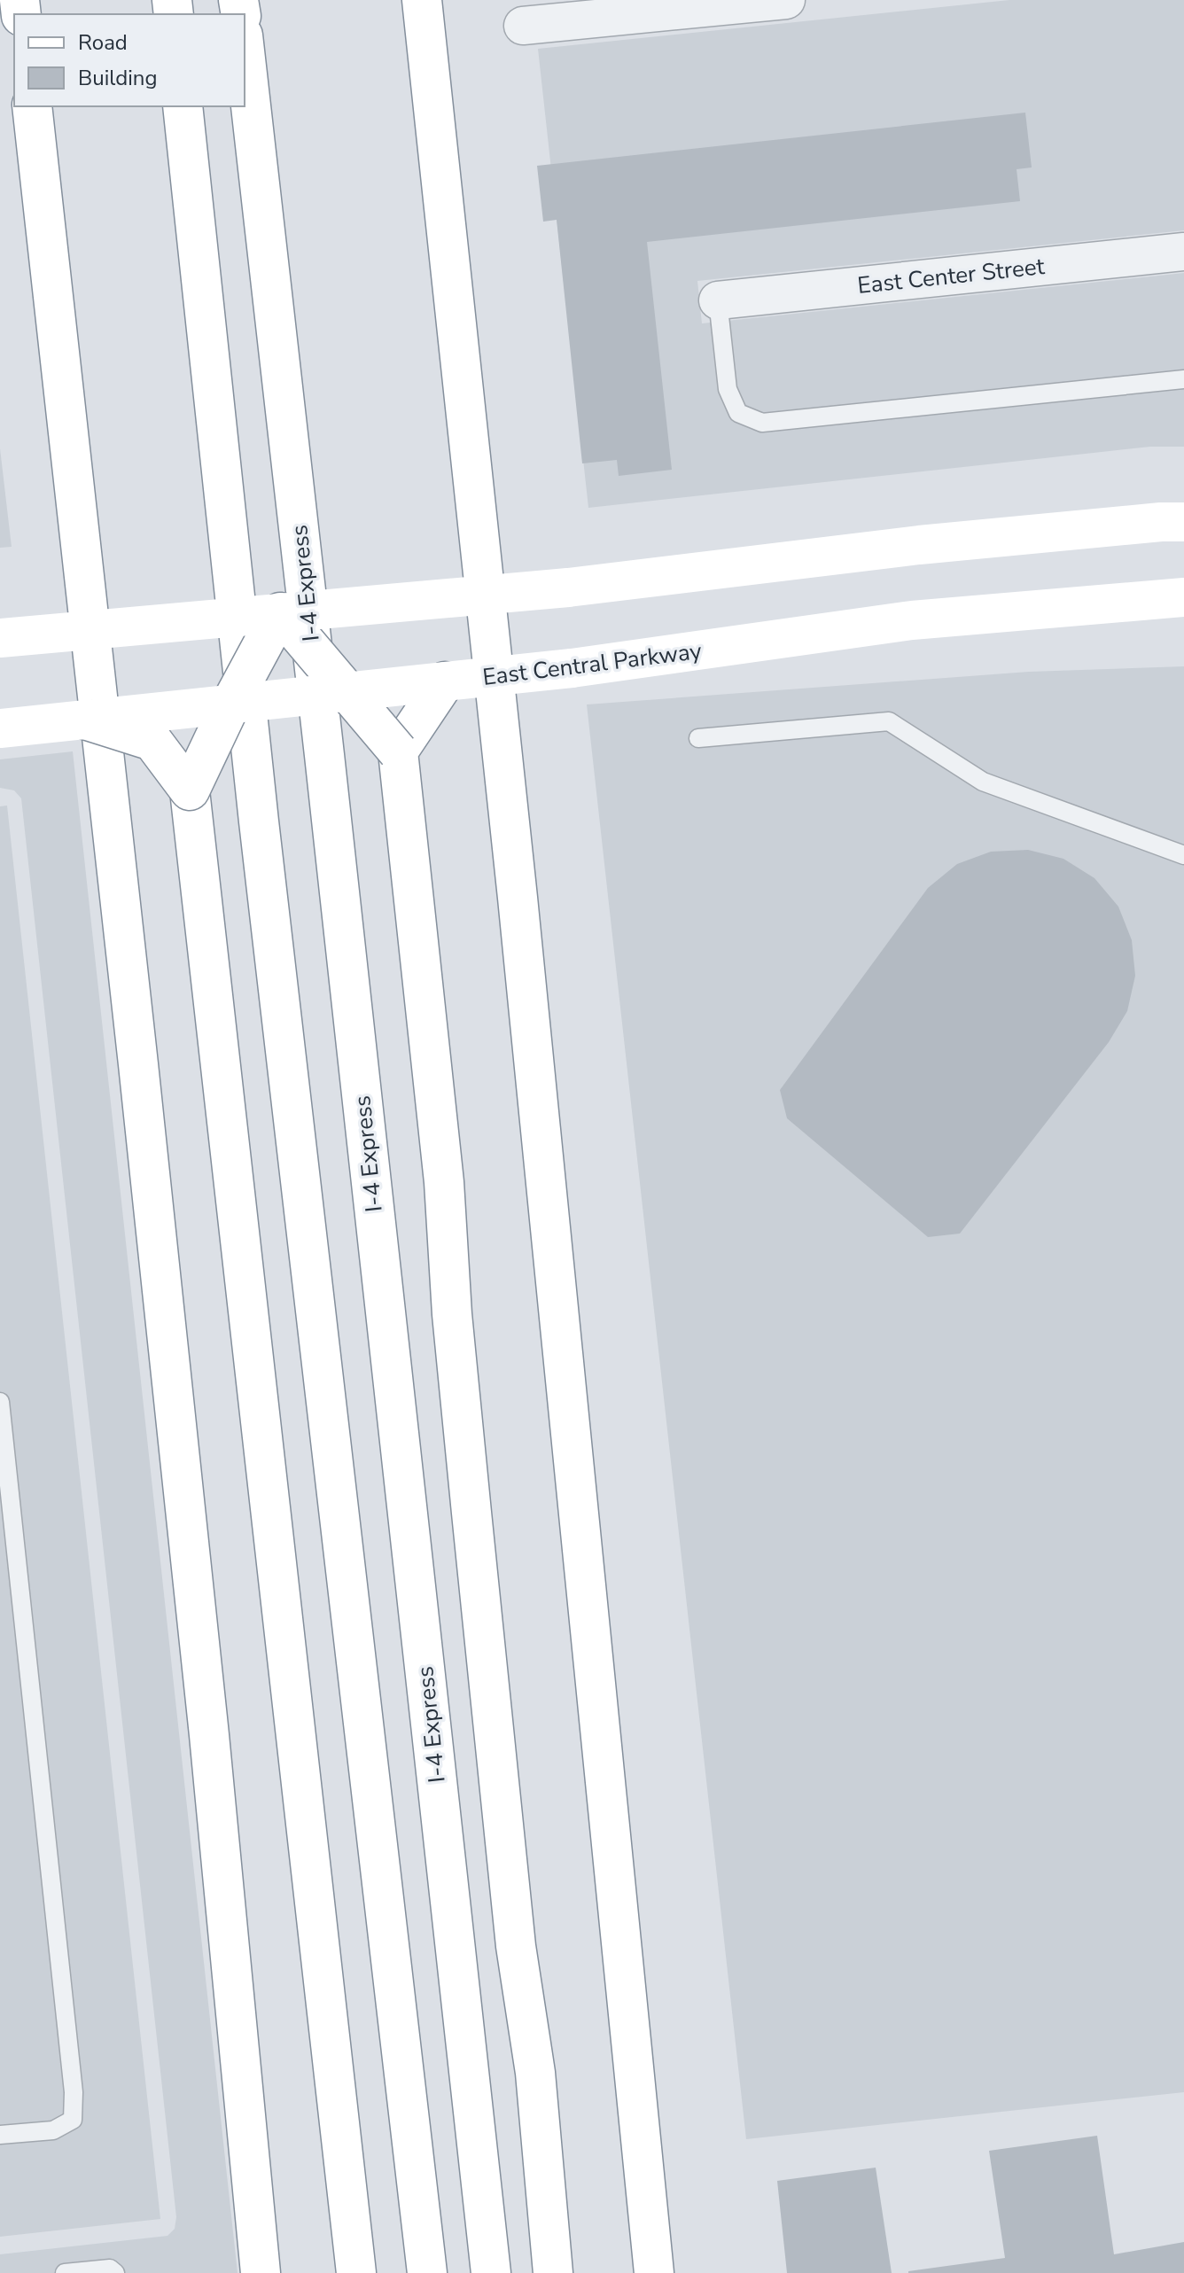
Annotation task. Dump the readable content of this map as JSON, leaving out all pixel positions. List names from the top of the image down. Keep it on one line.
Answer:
{"streets":{"main road":["I-4 Express","East Central Parkway"],"street":["East Center Street"]},"legend":["Road","Building"]}
